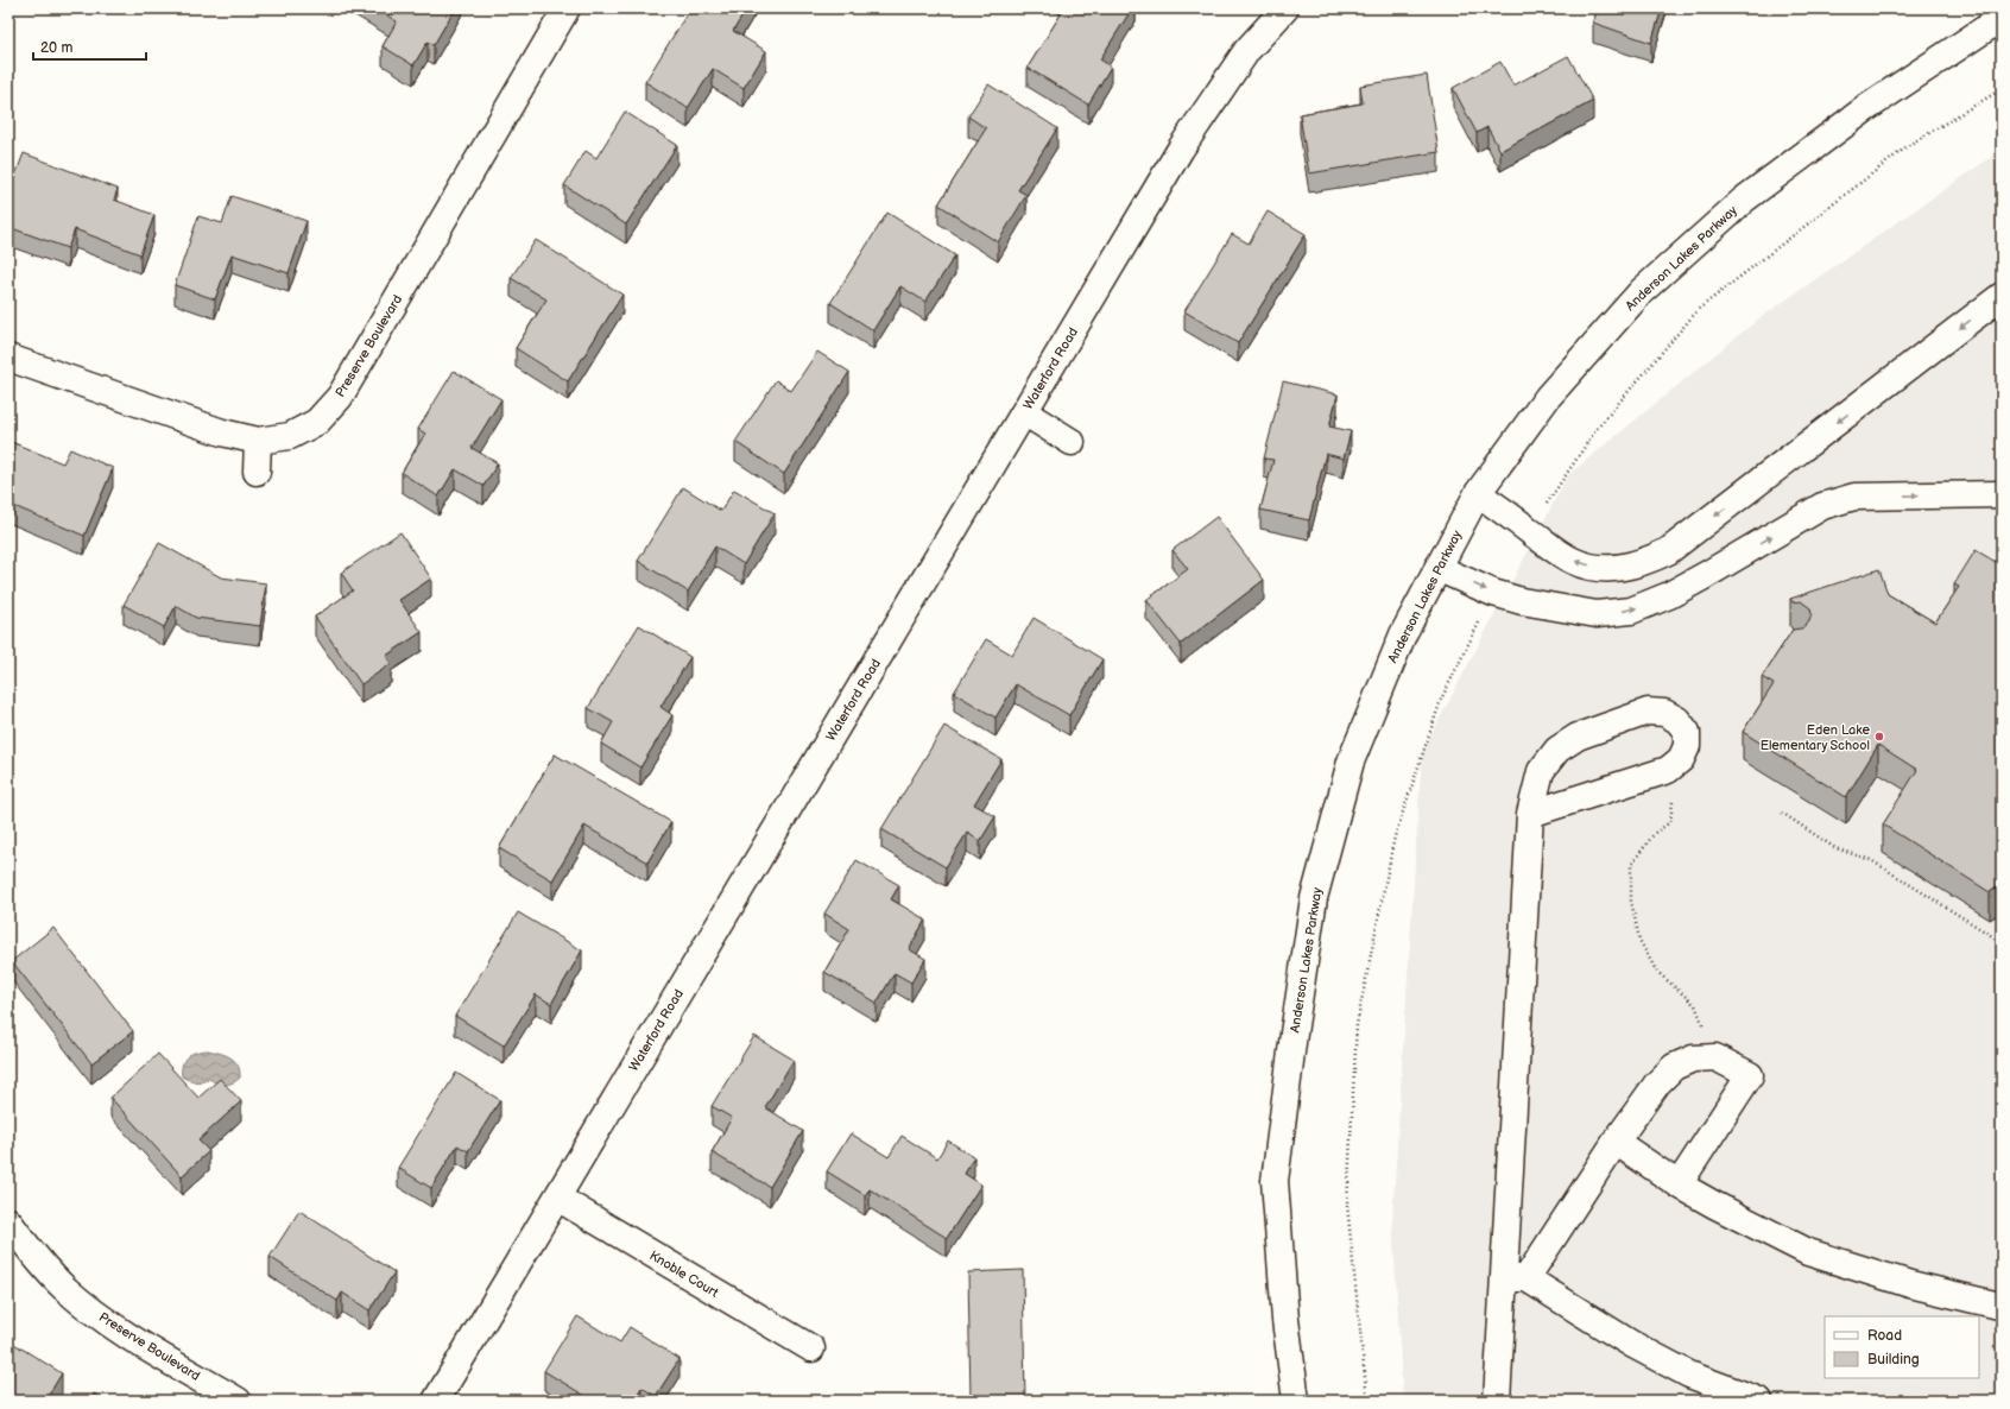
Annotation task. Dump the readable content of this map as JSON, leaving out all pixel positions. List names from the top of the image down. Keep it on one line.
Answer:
{"streets":{"street":["Anderson Lakes Parkway","Preserve Boulevard","Waterford Road","Knoble Court"]},"crossings":[["Waterford Road","Knoble Court"]],"places":["Eden Lake Elementary School"],"legend":["Road","Building"],"scale_bar":"20 m"}
